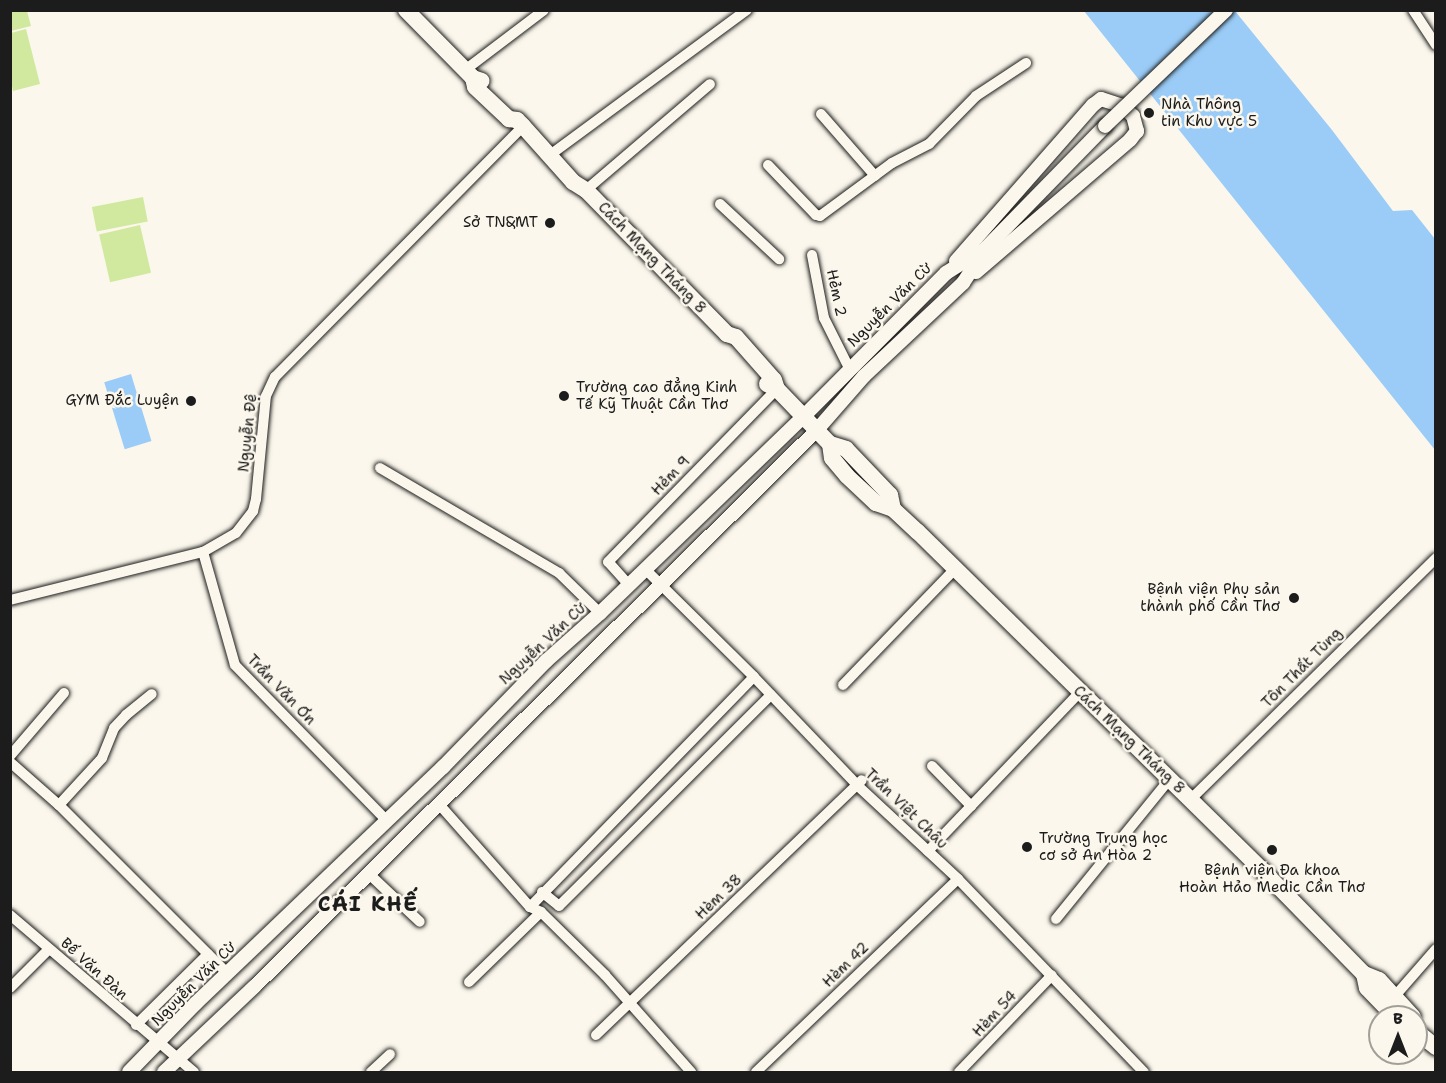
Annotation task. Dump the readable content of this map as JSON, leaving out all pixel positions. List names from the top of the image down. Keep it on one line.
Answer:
{"streets":{"highway":["Cách Mạng Tháng 8"],"main road":["Nguyễn Văn Cừ"],"street":["Hẻm 2","Nguyễn Đệ","Hẻm 9","Tôn Thất Tùng","Trần Văn Ơn","Trần Việt Châu","Hèm 38","Hèm 42","Bế Văn Đàn","Hèm 54"]},"crossings":[["Cách Mạng Tháng 8","Nguyễn Văn Cừ"],["Cách Mạng Tháng 8","Nguyễn Đệ"],["Cách Mạng Tháng 8","Hẻm 9"],["Cách Mạng Tháng 8","Tôn Thất Tùng"],["Hẻm 2","Nguyễn Văn Cừ"],["Nguyễn Văn Cừ","Hẻm 9"],["Nguyễn Văn Cừ","Trần Văn Ơn"],["Nguyễn Văn Cừ","Trần Việt Châu"],["Nguyễn Văn Cừ","Bế Văn Đàn"],["Nguyễn Đệ","Trần Văn Ơn"],["Trần Việt Châu","Hèm 38"],["Trần Việt Châu","Hèm 42"],["Trần Việt Châu","Hèm 54"]],"districts":["CÁI KHẾ"],"places":["Nhà Thông tin Khu vực 5","Sở TN&MT","Trường cao đẳng Kinh Tế Kỹ Thuật Cần Thơ","GYM Đắc Luyện","Bệnh viện Phụ sản thành phố Cần Thơ","Trường Trung học cơ sở An Hòa 2","Bệnh viện Đa khoa Hoàn Hảo Medic Cần Thơ"],"north":"top"}
